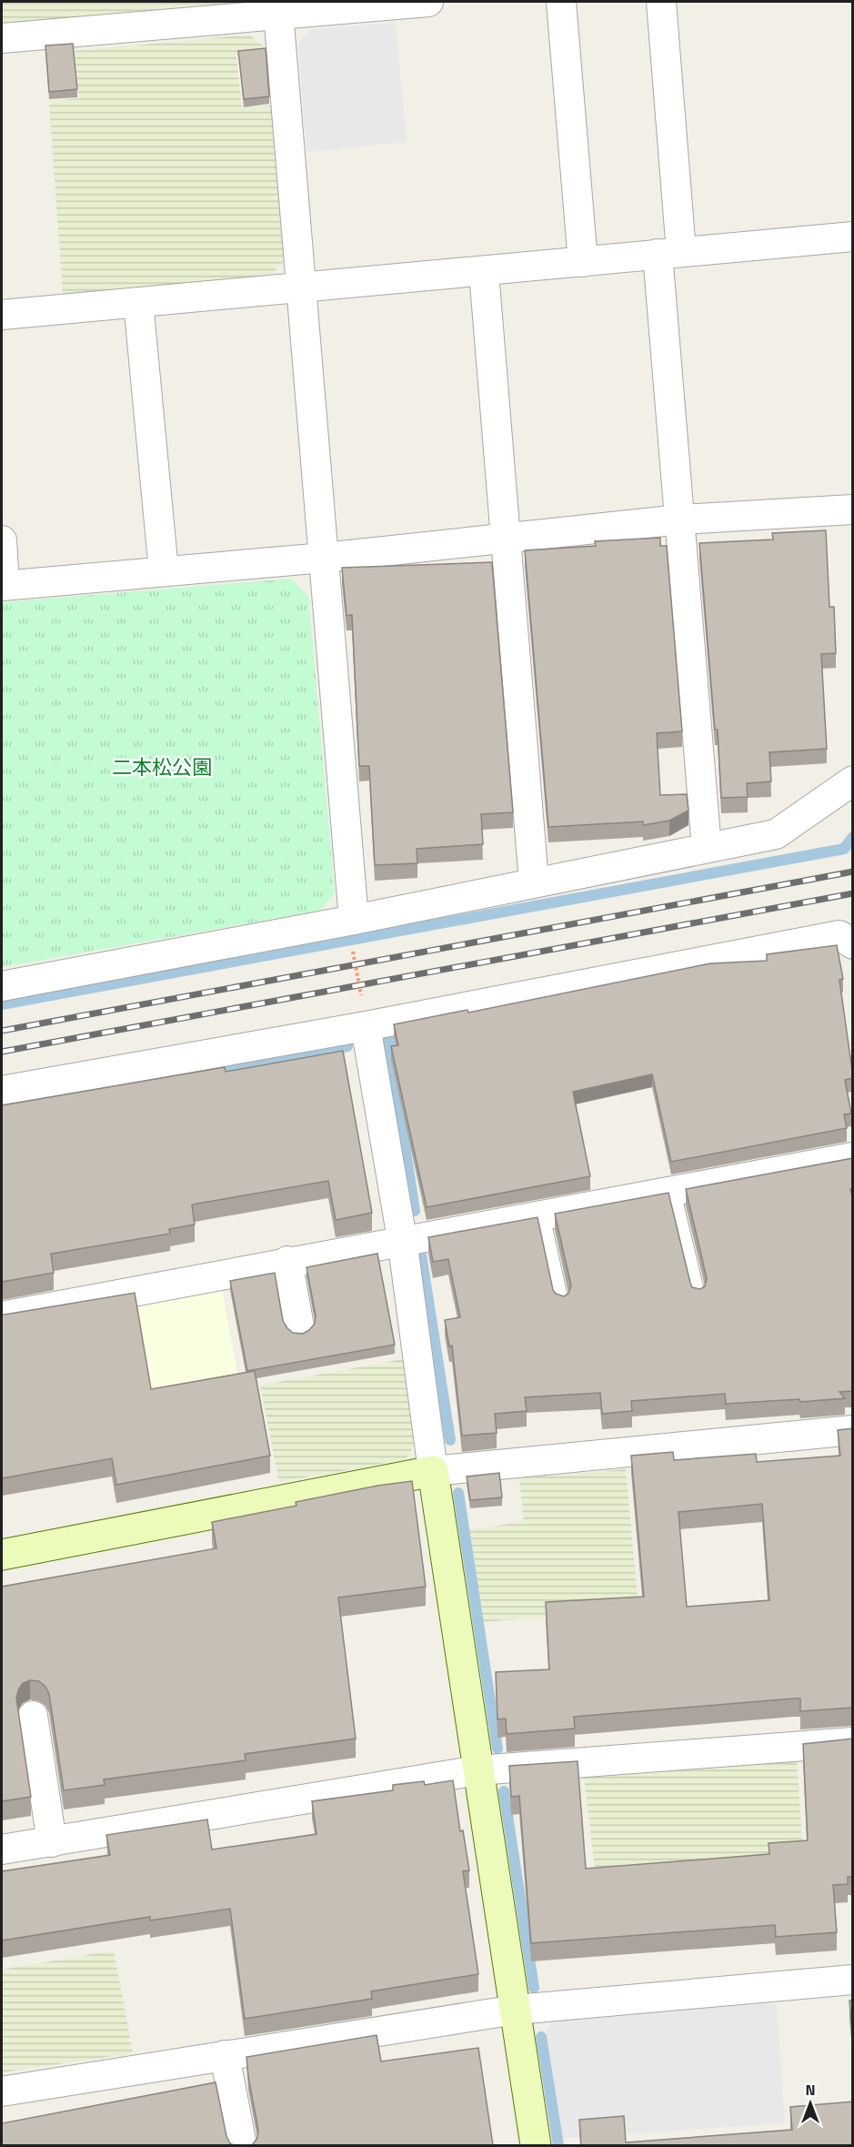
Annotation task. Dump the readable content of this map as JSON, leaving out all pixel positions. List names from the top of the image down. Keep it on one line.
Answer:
{"parks":["二本松公園"],"north":"top"}
